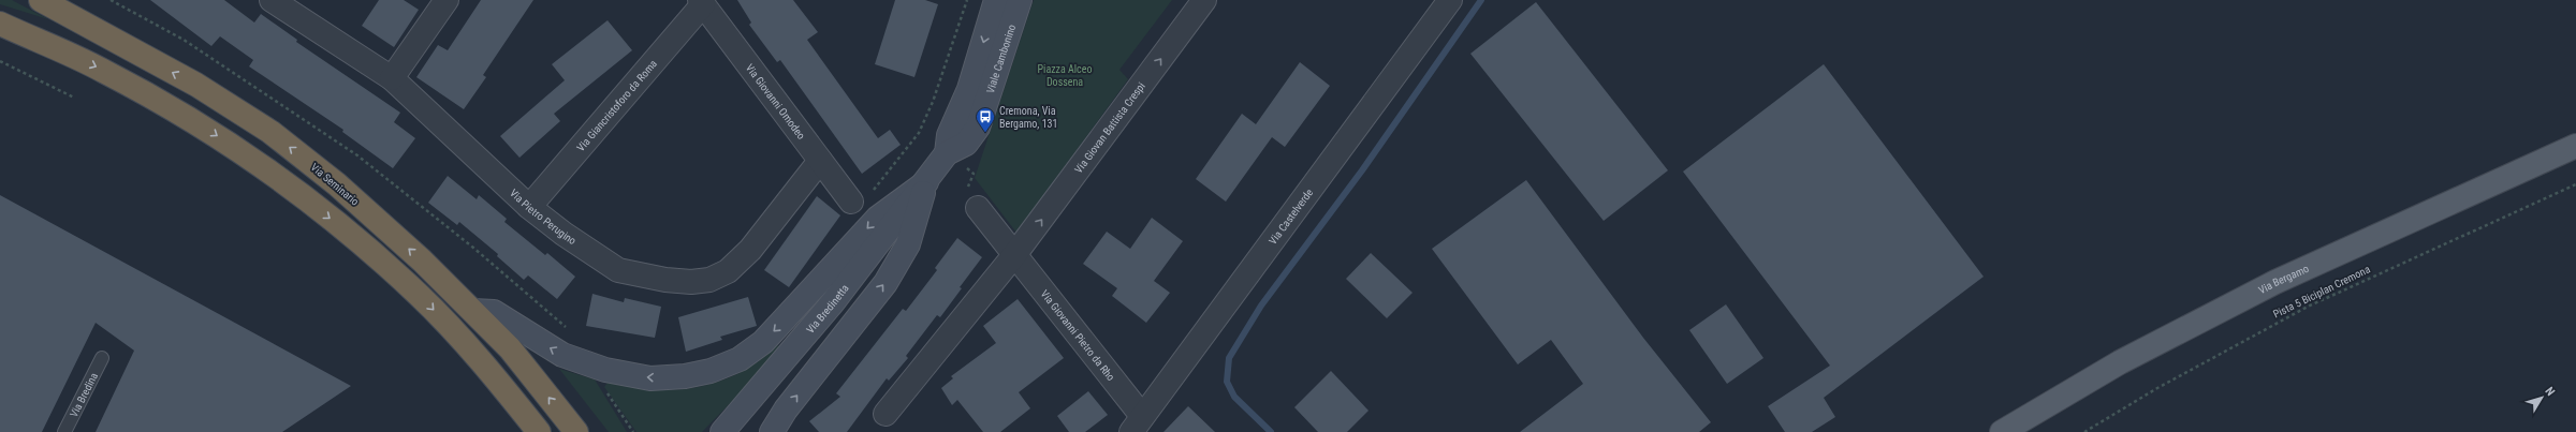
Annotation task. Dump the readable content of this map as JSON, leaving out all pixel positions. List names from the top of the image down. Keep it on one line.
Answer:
{"streets":{"highway":["Via Seminario"],"main road":["Via Bergamo"],"street":["Viale Cambonino","Via Giovanni Omodeo","Via Giancristoforo da Roma","Via Giovan Battista Crespi","Via Pietro Perugino","Via Castelverde","Via Bredinetta","Via Giovanni Pietro da Rho"],"lane":["Via Bredina"],"path":["Pista 5 Biciplan Cremona"]},"crossings":[["Viale Cambonino","Via Bredinetta"],["Via Giovanni Omodeo","Via Giancristoforo da Roma"],["Via Giovanni Omodeo","Via Pietro Perugino"],["Via Giancristoforo da Roma","Via Pietro Perugino"],["Via Giovan Battista Crespi","Via Giovanni Pietro da Rho"],["Via Castelverde","Via Giovanni Pietro da Rho"]],"one_way":["Via Giovan Battista Crespi"],"parks":["Piazza Alceo Dossena"],"places":{"bus stop":["Cremona, Via Bergamo, 131"]},"north":"top right"}
